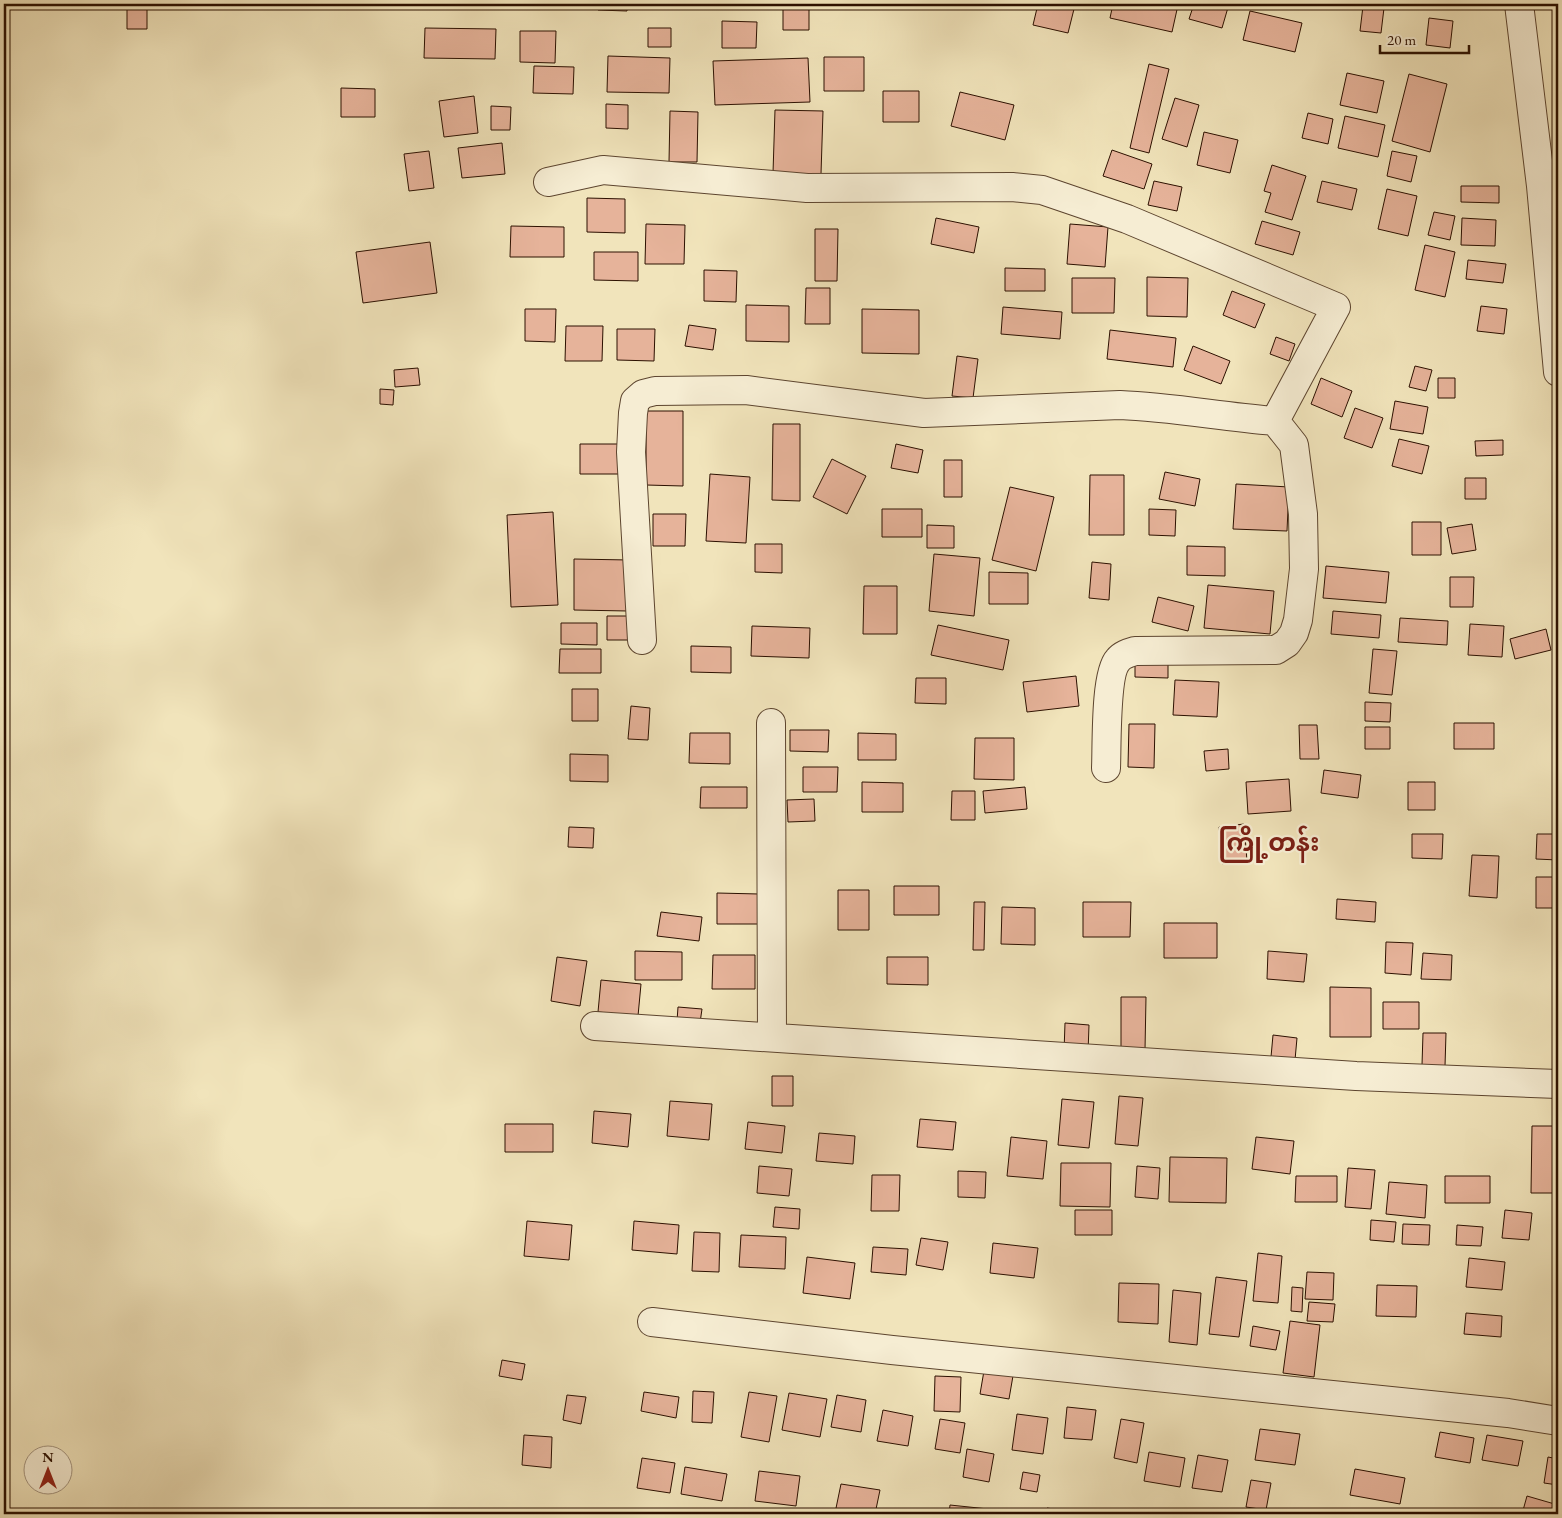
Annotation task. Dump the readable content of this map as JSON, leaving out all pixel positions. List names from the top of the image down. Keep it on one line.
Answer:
{"districts":["ကြို့တန်း"],"scale_bar":"20 m","north":"top"}
